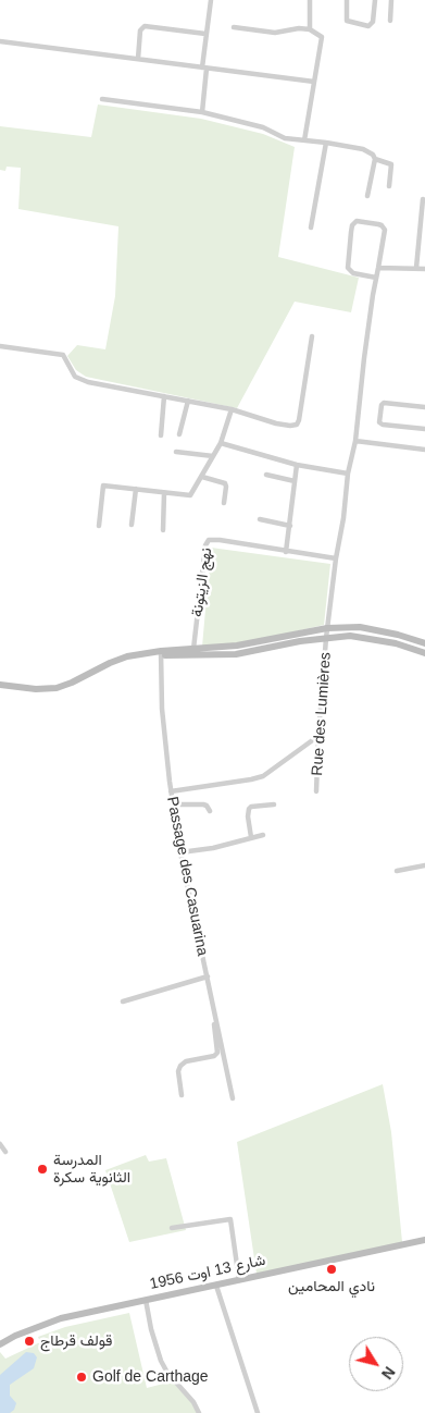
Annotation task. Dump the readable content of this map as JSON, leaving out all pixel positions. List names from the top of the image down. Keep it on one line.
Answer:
{"streets":{"main road":["شارع 13 اوت 1956"],"street":["نهج الزيتونة","Rue des Lumières","Passage des Casuarina"]},"crossings":[["نهج الزيتونة","Rue des Lumières"]],"places":["المدرسة الثانوية سكرة","نادي المحامين","قولف قرطاج","Golf de Carthage"],"north":"bottom right"}
